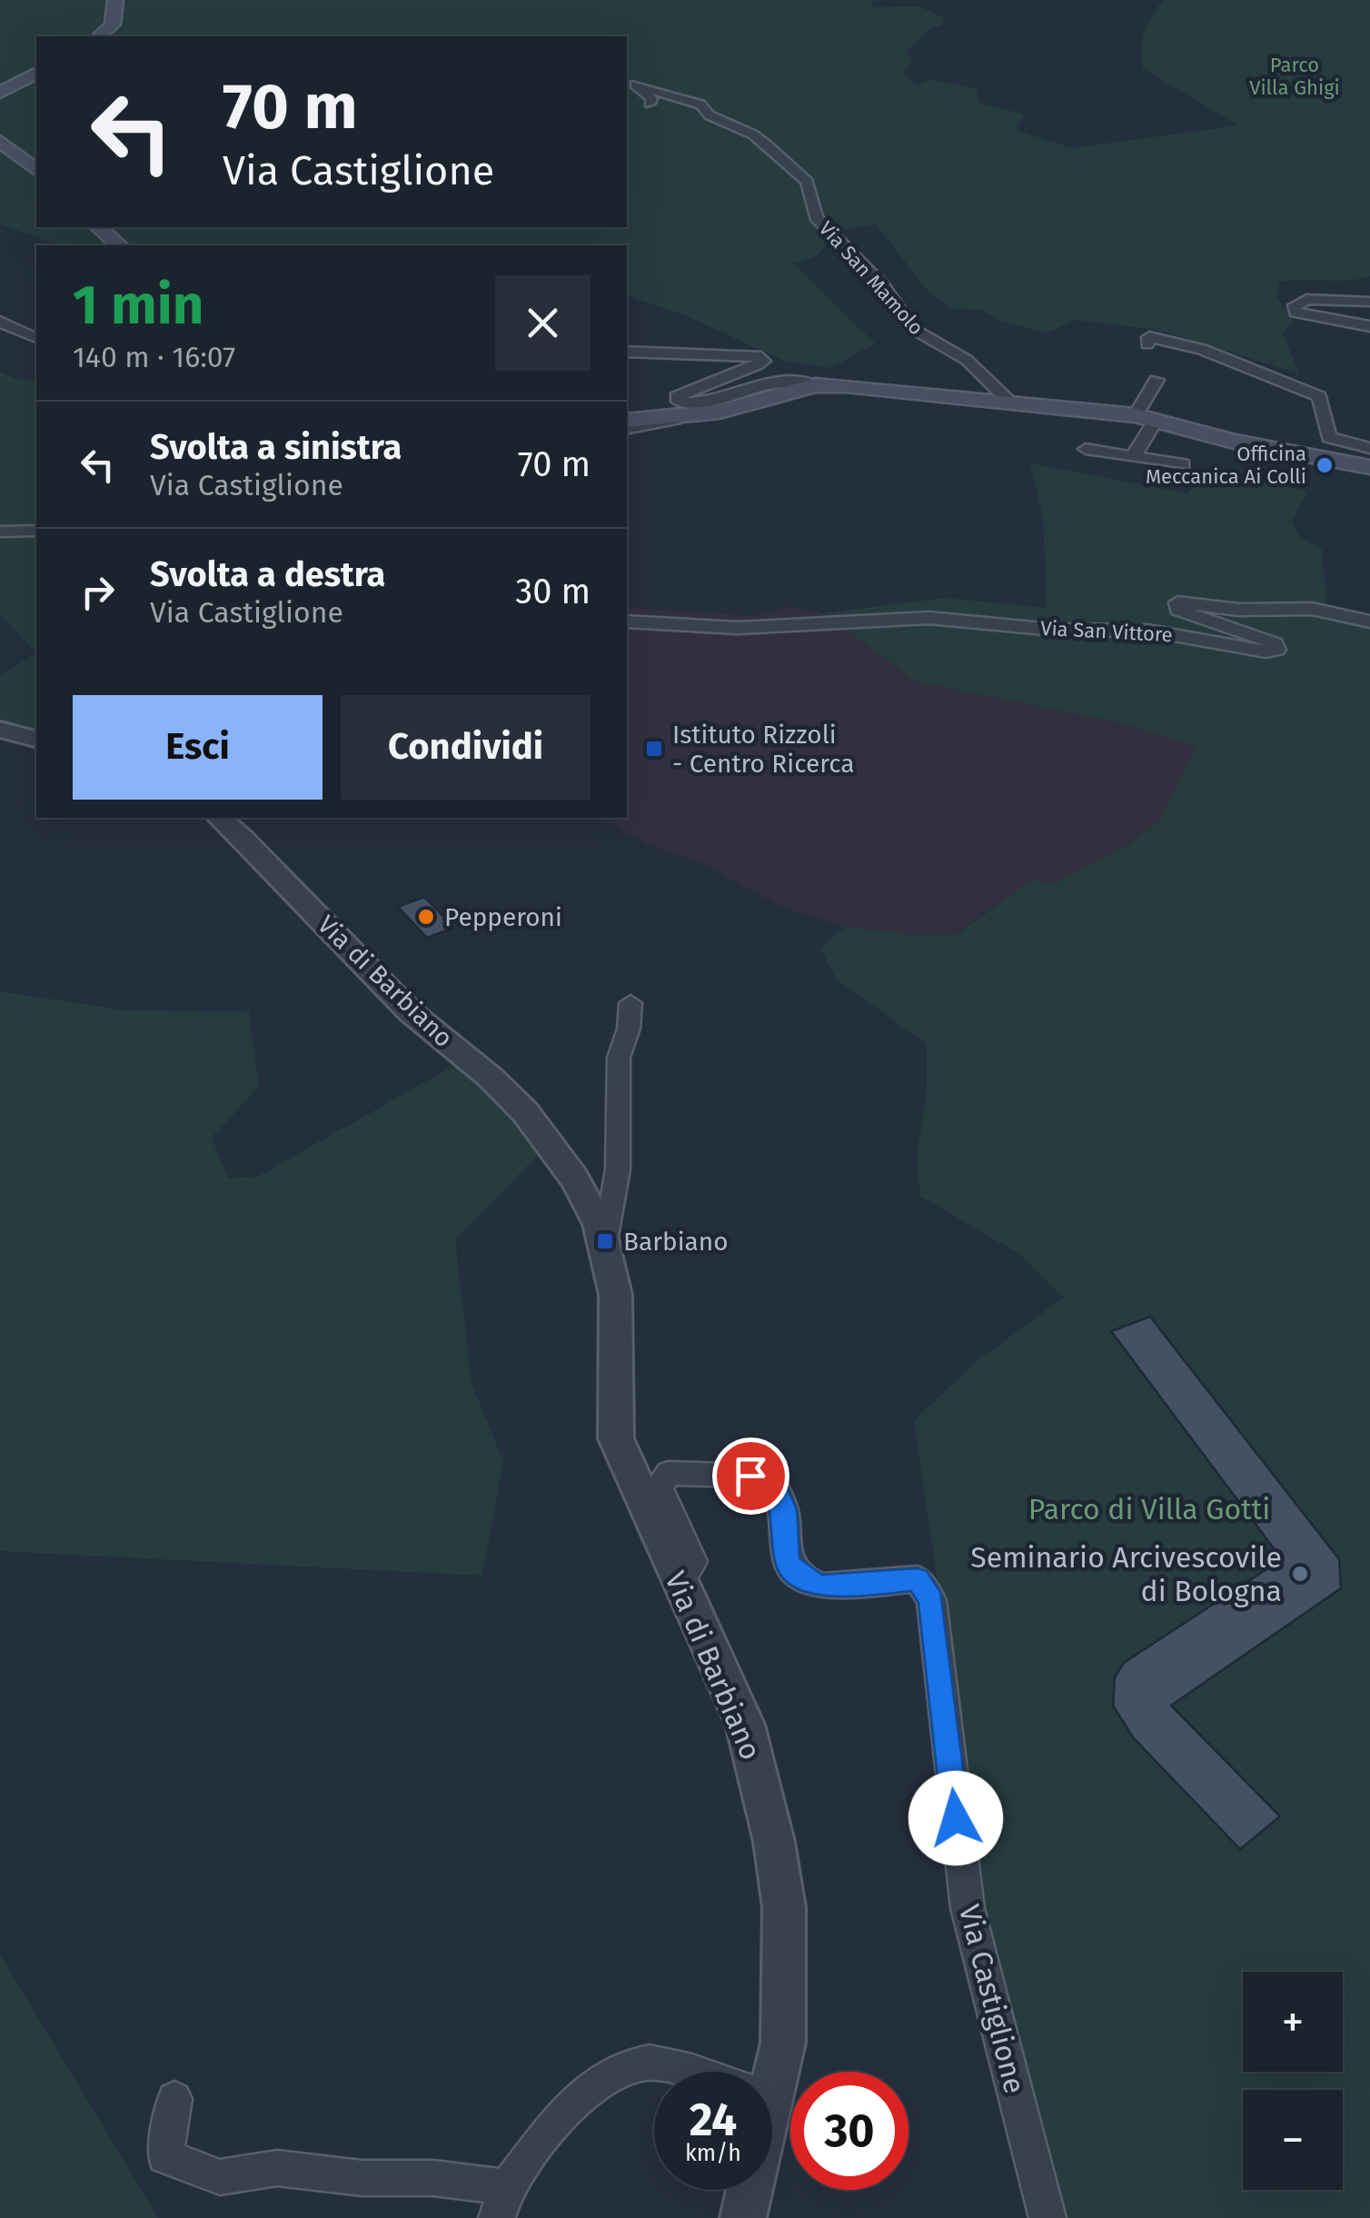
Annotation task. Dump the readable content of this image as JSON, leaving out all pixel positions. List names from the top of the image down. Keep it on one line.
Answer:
{"streets":{"street":["Via San Mamolo","Via San Vittore","Via di Barbiano","Via Castiglione"]},"crossings":[["Via di Barbiano","Via Castiglione"]],"parks":["Parco Villa Ghigi","Parco di Villa Gotti"],"places":{"other":["Officina Meccanica Ai Colli","Pepperoni","Seminario Arcivescovile di Bologna"],"transit":["Istituto Rizzoli - Centro Ricerca","Barbiano"]},"page":{"turn":["70 m","Via Castiglione"],"heading":["1 min","140 m · 16:07"],"list":[{"name":"Svolta a sinistra","note":"Via Castiglione","value":"70 m"},{"name":"Svolta a destra","note":"Via Castiglione","value":"30 m"}],"buttons":["Esci","Condividi"],"map_buttons":["+","−"],"speed":"24 km/h","limit":"30"}}
